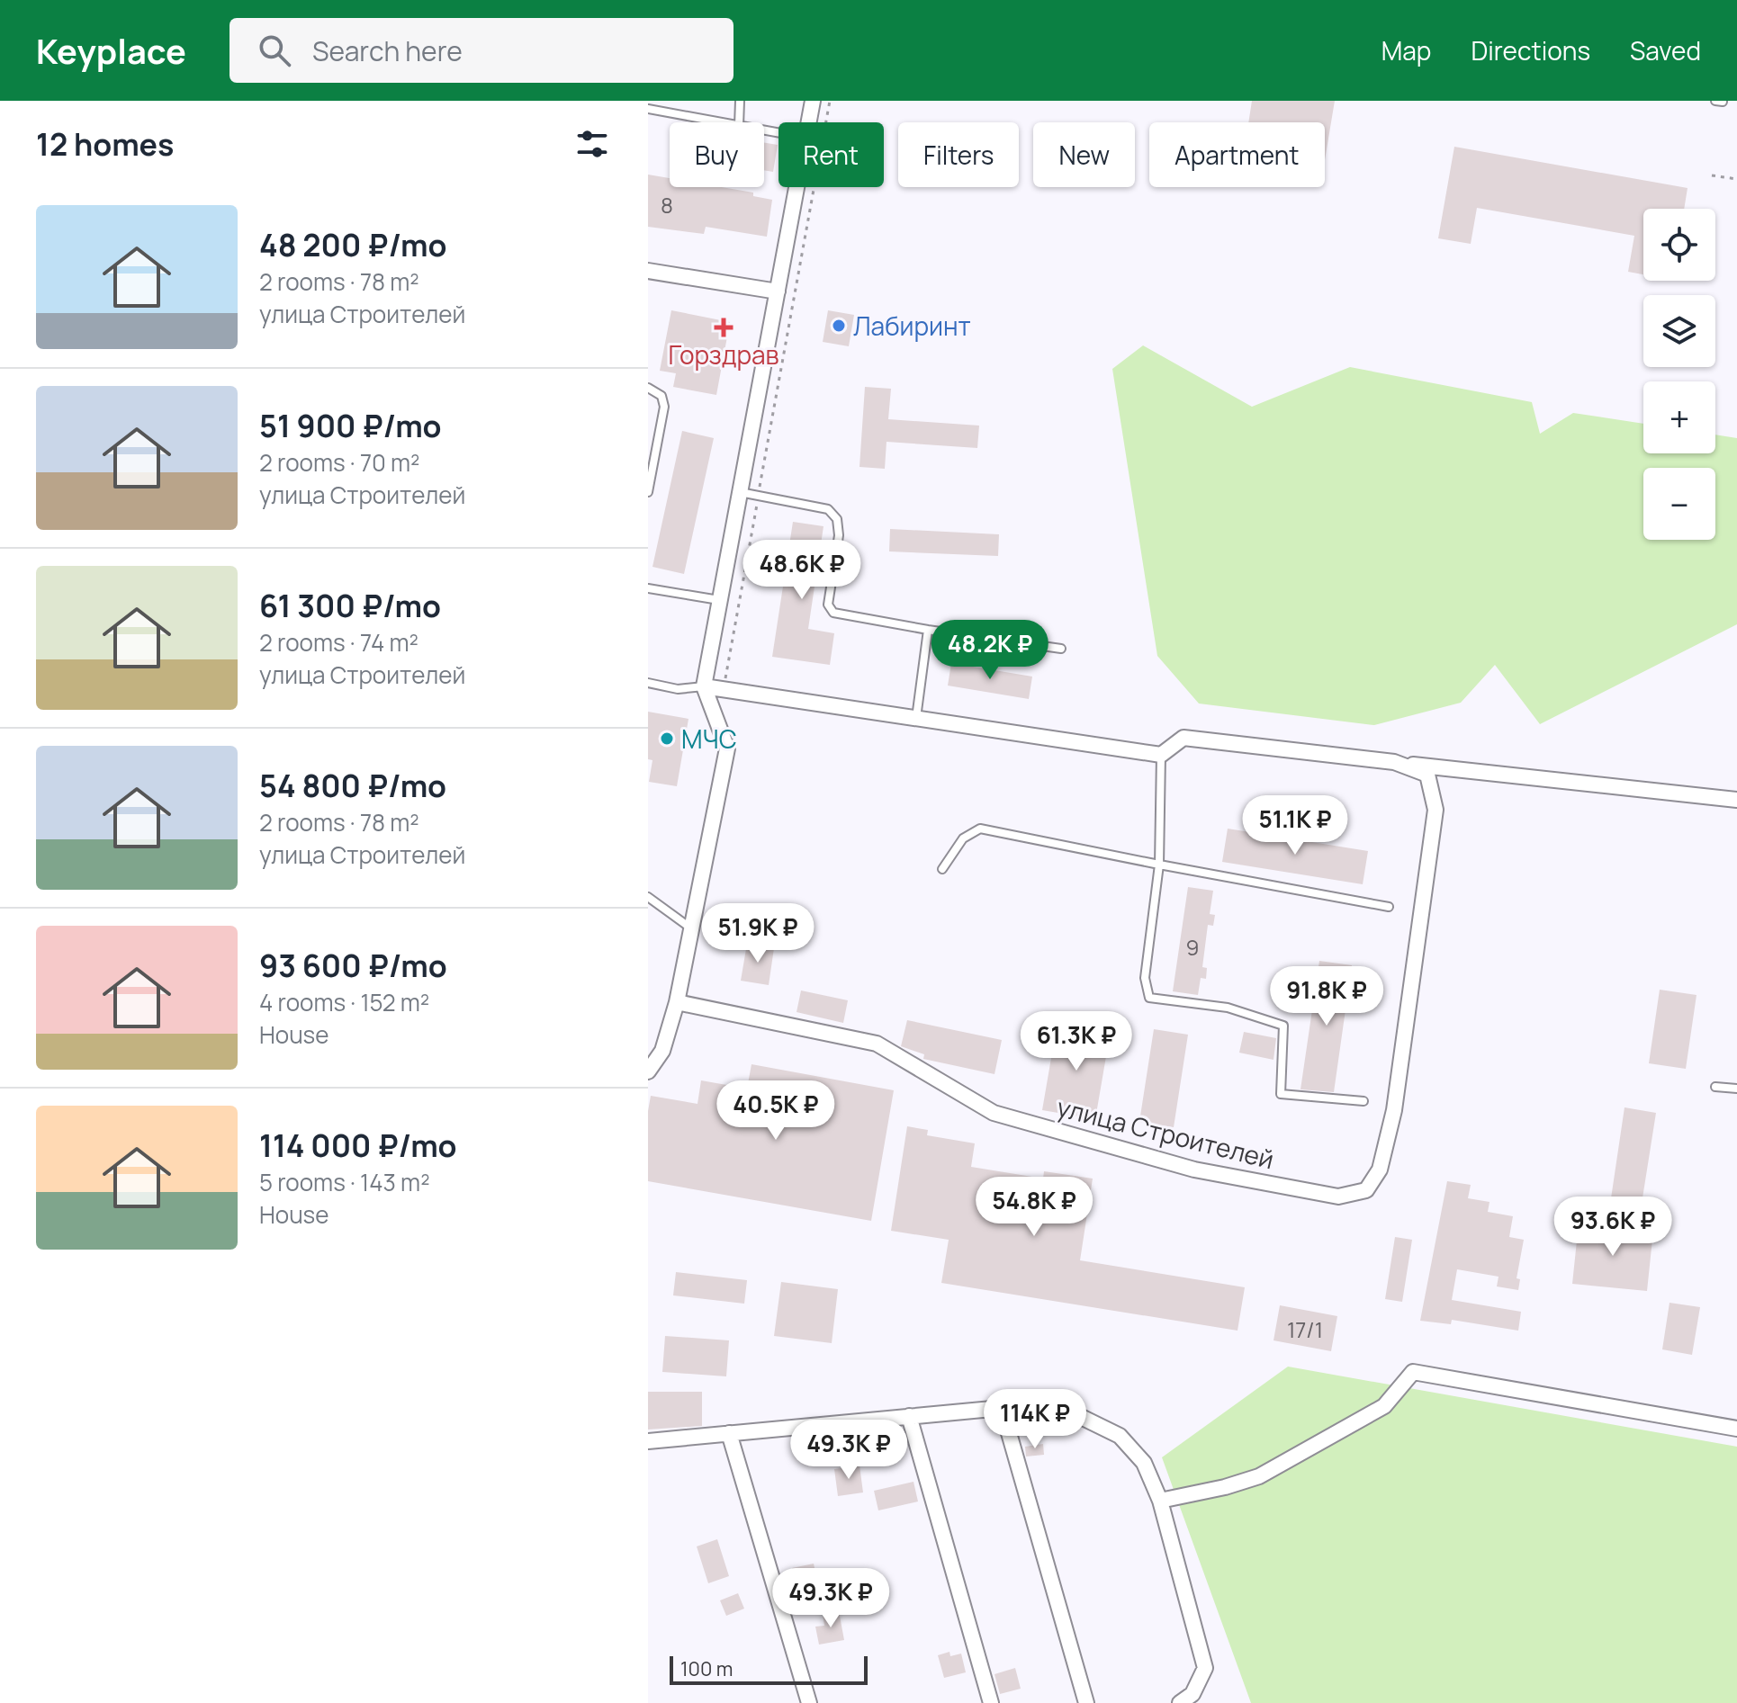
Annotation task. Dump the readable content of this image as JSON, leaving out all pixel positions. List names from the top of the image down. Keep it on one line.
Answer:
{"streets":{"street":["улица Строителей"]},"places":{"other":["Лабиринт","МЧС"],"health":["Горздрав"]},"house_numbers":["8","9","17/1"],"scale_bar":"100 m","page":{"header":"Keyplace","search":"Search here","nav":["Map","Directions","Saved"],"heading":"12 homes","chip":["Buy","Rent","Filters","New","Apartment"],"list":[{"name":"48 200 ₽/mo","note":"2 rooms · 78 m² · улица Строителей"},{"name":"51 900 ₽/mo","note":"2 rooms · 70 m² · улица Строителей"},{"name":"61 300 ₽/mo","note":"2 rooms · 74 m² · улица Строителей"},{"name":"54 800 ₽/mo","note":"2 rooms · 78 m² · улица Строителей"},{"name":"93 600 ₽/mo","note":"4 rooms · 152 m² · House"},{"name":"114 000 ₽/mo","note":"5 rooms · 143 m² · House"}],"map_buttons":["+","−"],"price":["48.6K ₽","48.2K ₽","51.1K ₽","51.9K ₽","91.8K ₽","61.3K ₽","40.5K ₽","54.8K ₽","93.6K ₽","114K ₽","49.3K ₽","49.3K ₽"],"scale":"100 m"}}
